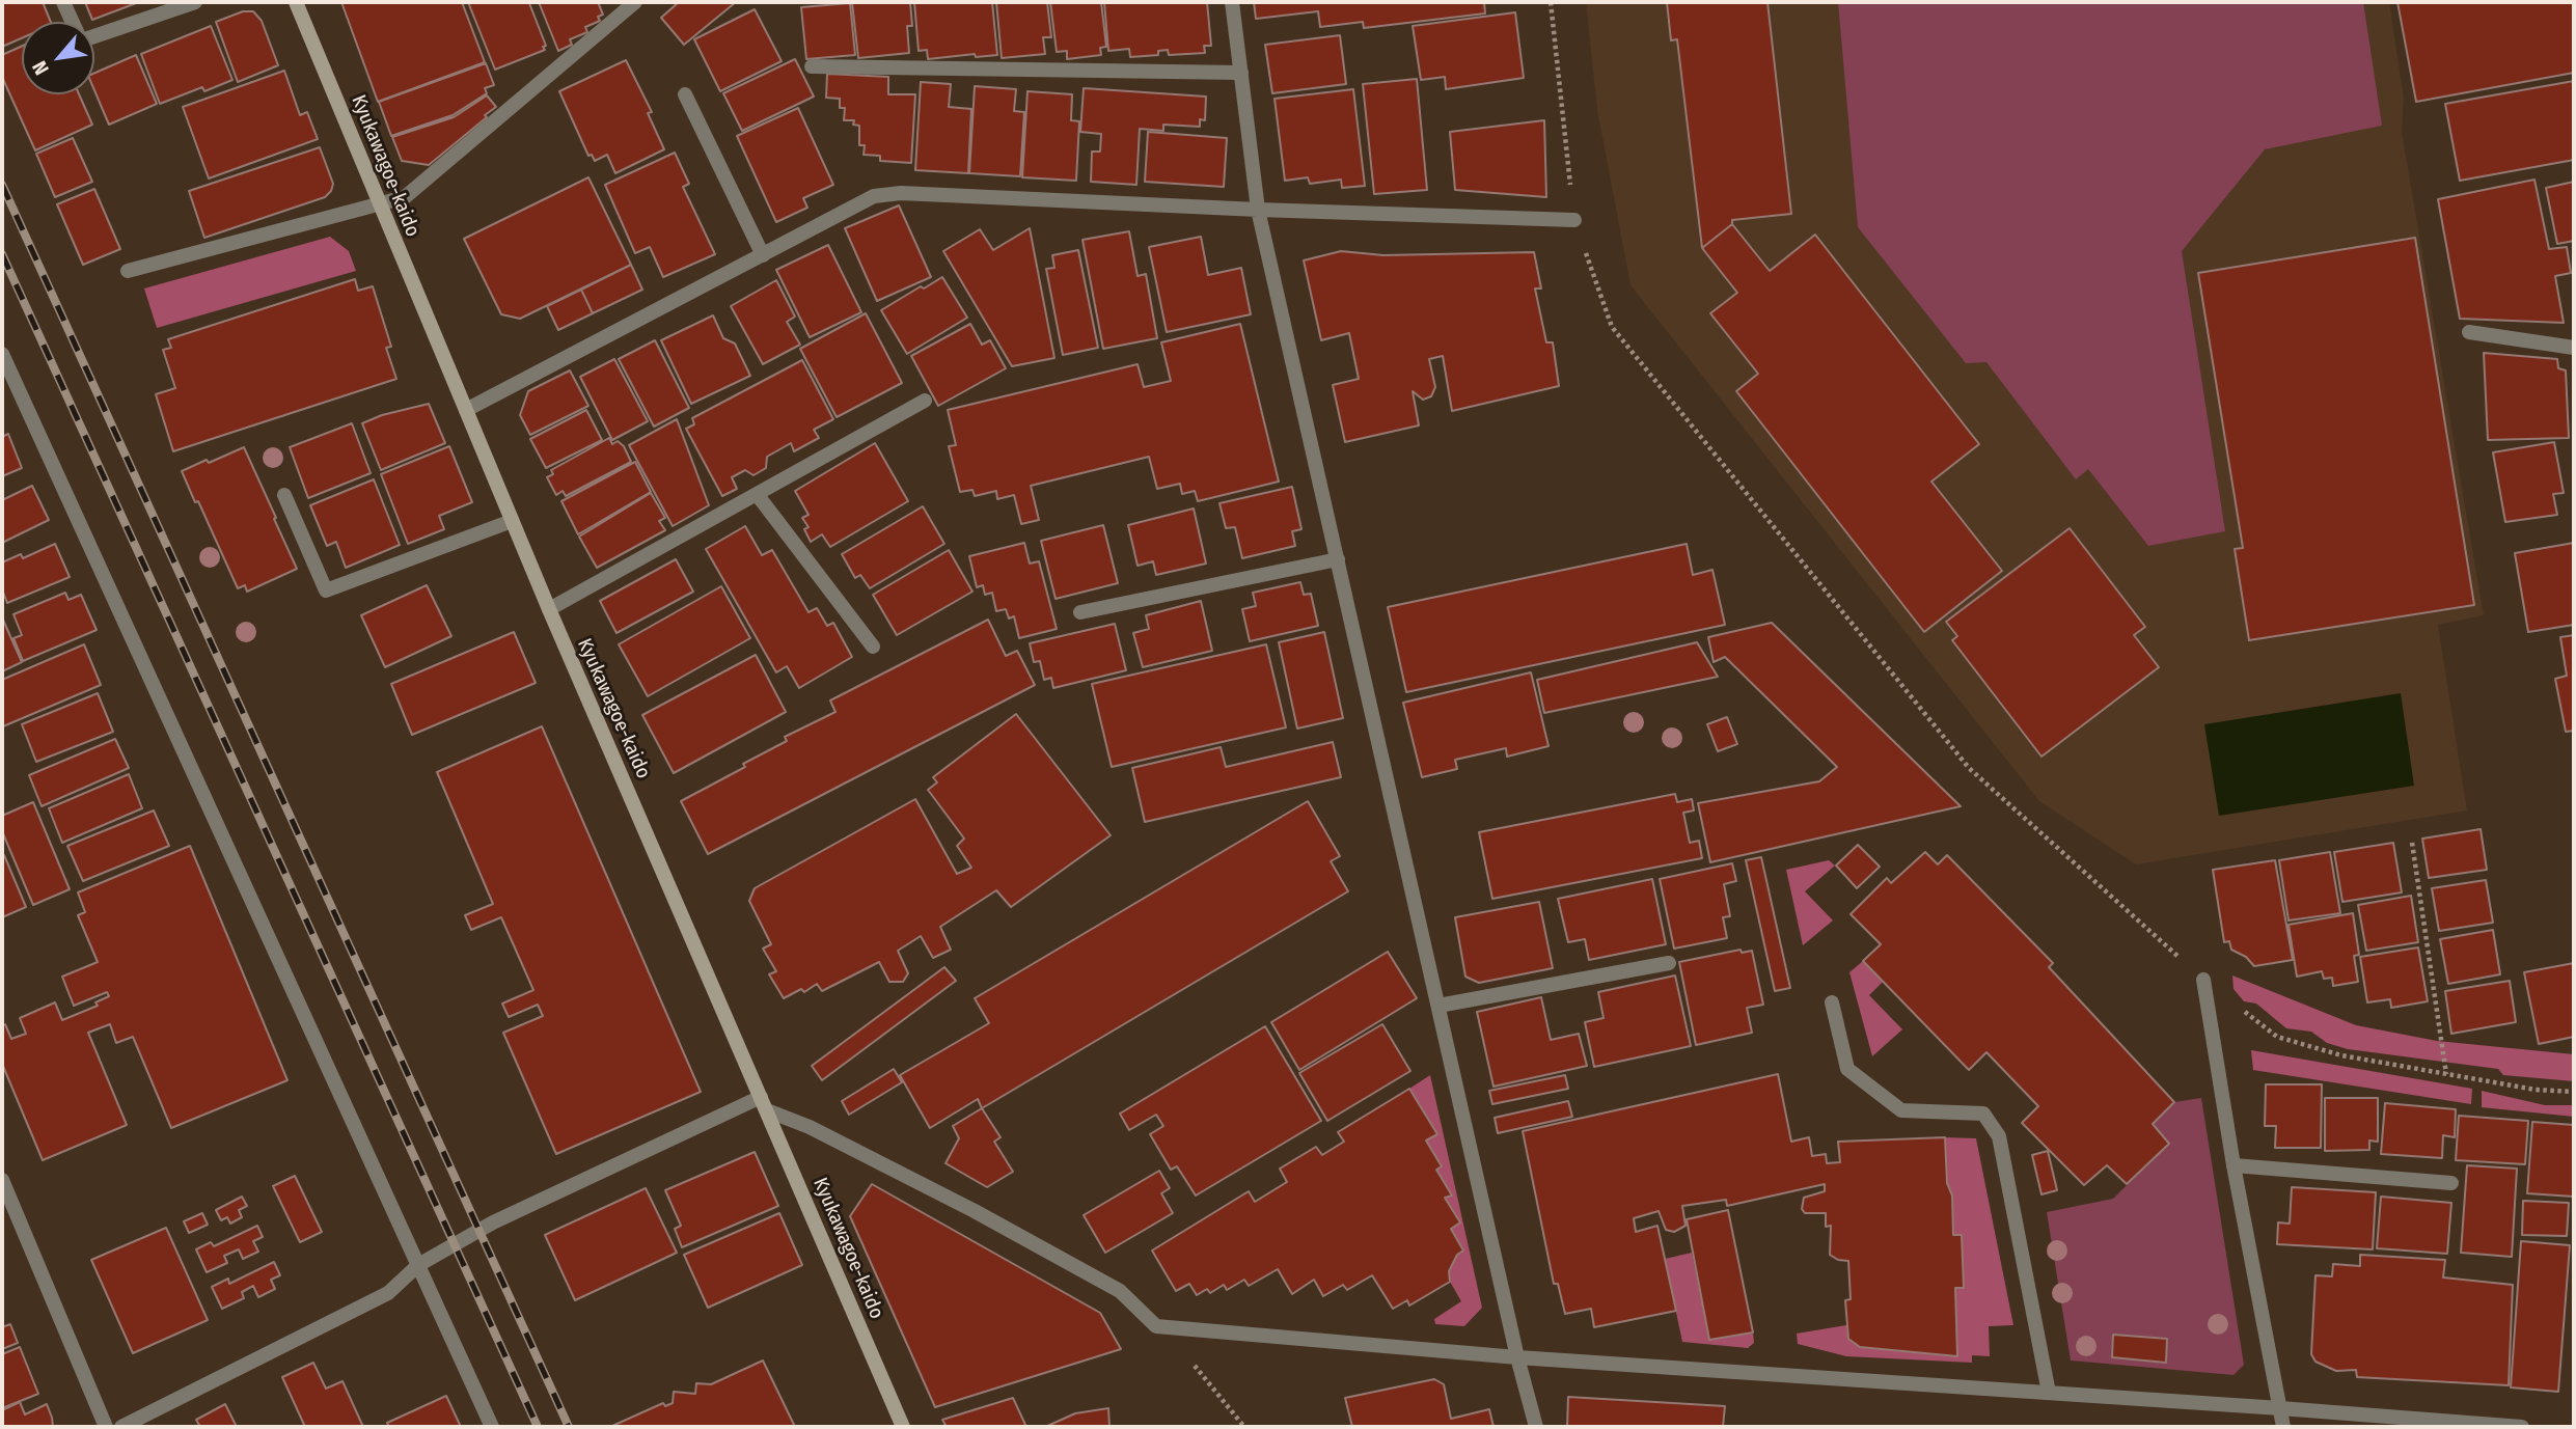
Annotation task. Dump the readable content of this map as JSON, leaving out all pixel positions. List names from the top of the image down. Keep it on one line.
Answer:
{"streets":{"street":["Kyukawagoe-kaido"]},"north":"bottom left"}
